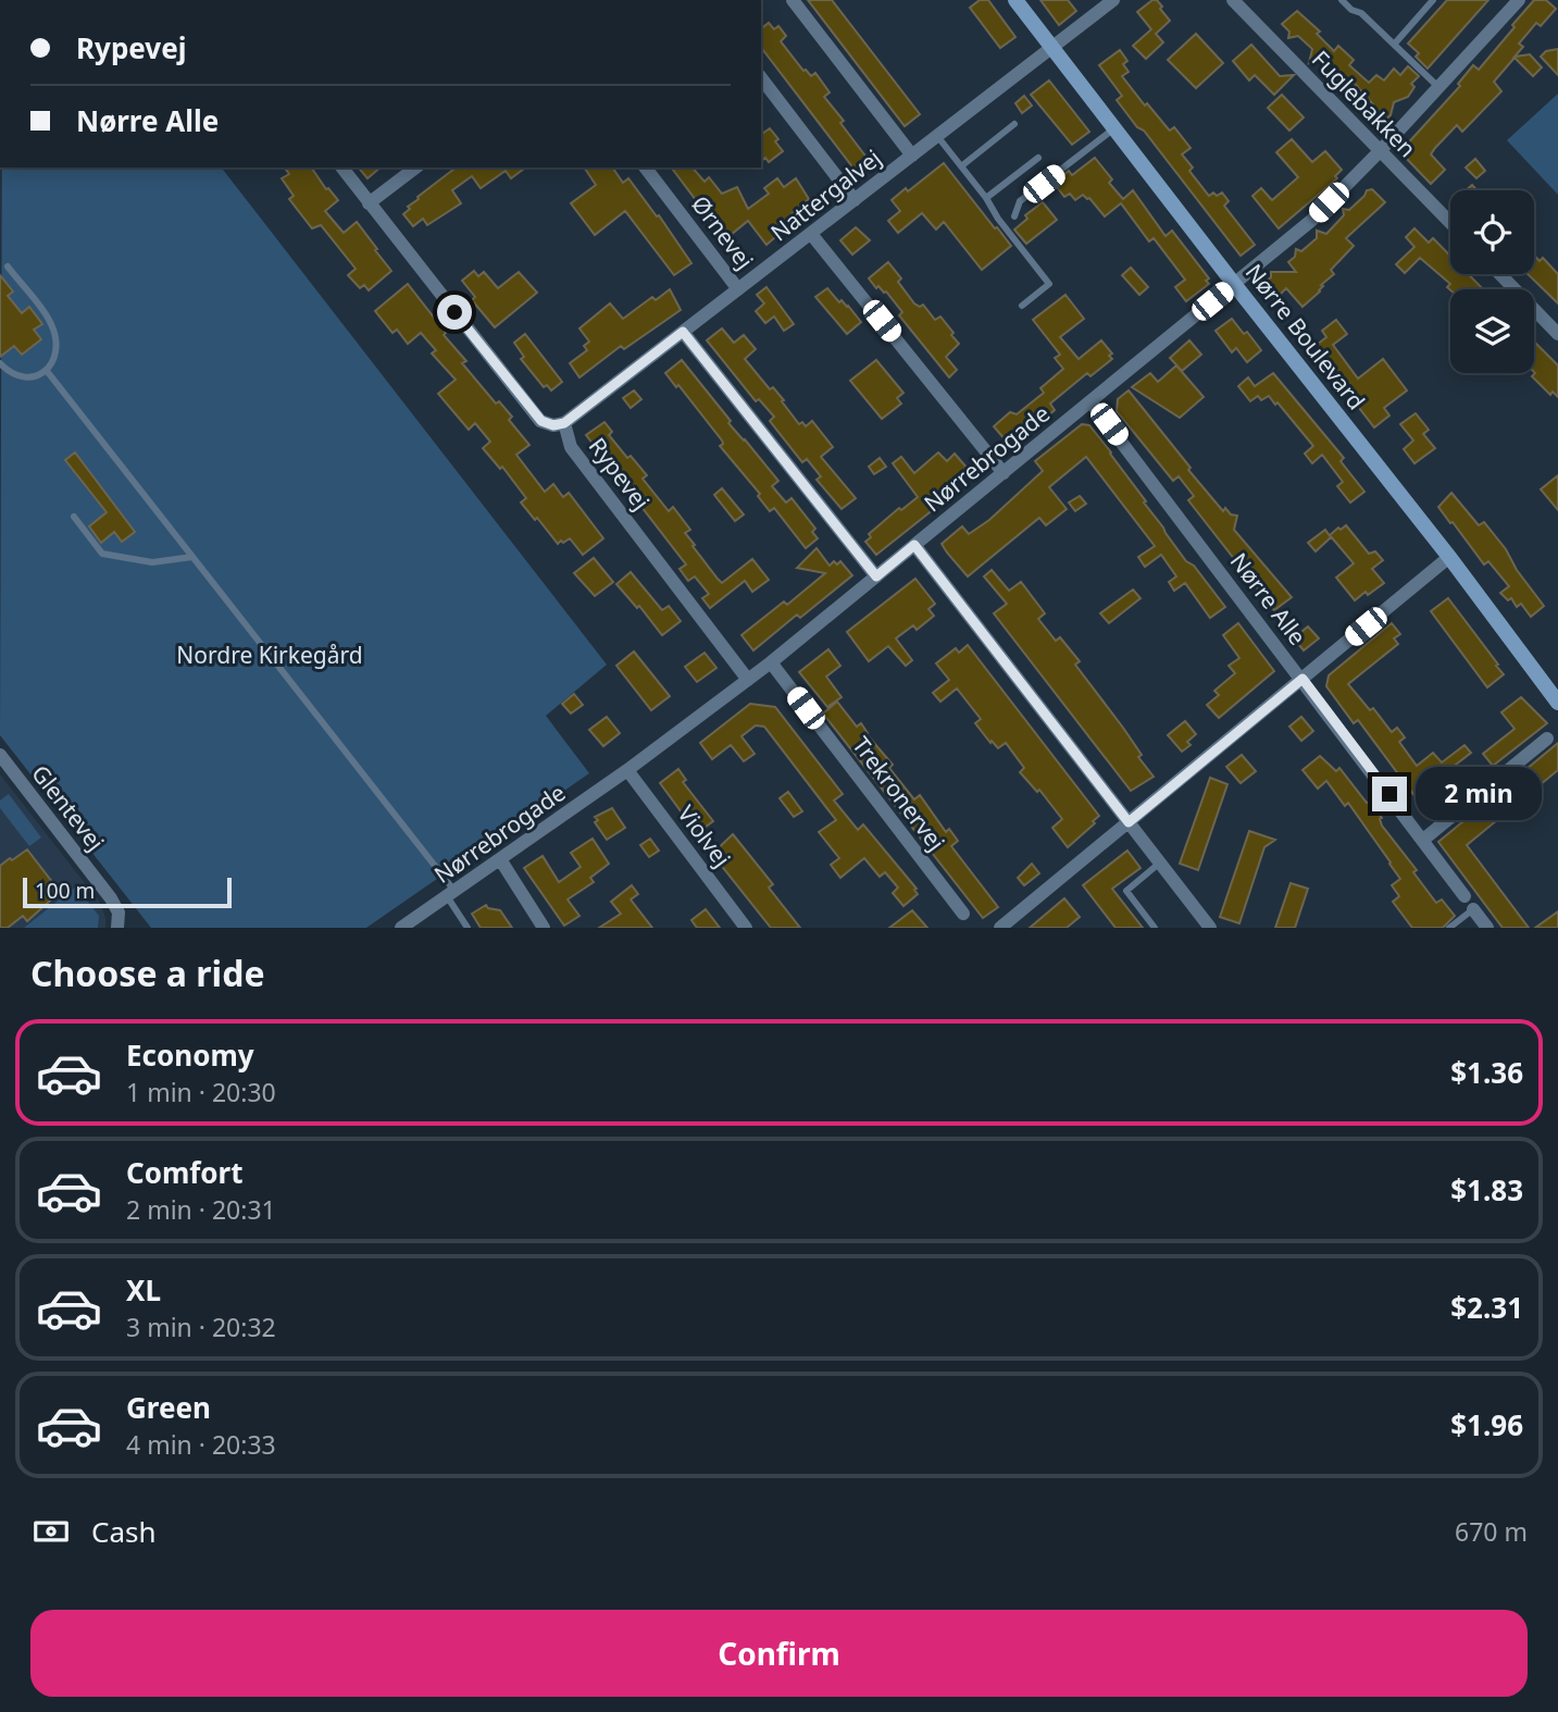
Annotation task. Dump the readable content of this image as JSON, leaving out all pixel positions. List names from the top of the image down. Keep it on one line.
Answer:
{"streets":{"street":["Fuglebakken","Nattergalvej","Ørnevej","Nørre Boulevard","Nørrebrogade","Rypevej","Nørre Alle","Trekronervej","Glentevej","Violvej"]},"crossings":[["Fuglebakken","Nørrebrogade"],["Nattergalvej","Ørnevej"],["Nattergalvej","Nørre Boulevard"],["Nattergalvej","Rypevej"],["Nørre Boulevard","Nørrebrogade"],["Nørrebrogade","Rypevej"],["Nørrebrogade","Nørre Alle"],["Nørrebrogade","Trekronervej"],["Nørrebrogade","Violvej"]],"parks":["Nordre Kirkegård"],"scale_bar":"100 m","page":{"banner":["Rypevej","Nørre Alle"],"bubble":"2 min","scale":"100 m","heading":"Choose a ride","list":[{"name":"Economy","note":"1 min · 20:30","value":"$1.36"},{"name":"Comfort","note":"2 min · 20:31","value":"$1.83"},{"name":"XL","note":"3 min · 20:32","value":"$2.31"},{"name":"Green","note":"4 min · 20:33","value":"$1.96"}],"pay":["Cash","670 m"],"buttons":"Confirm"}}
